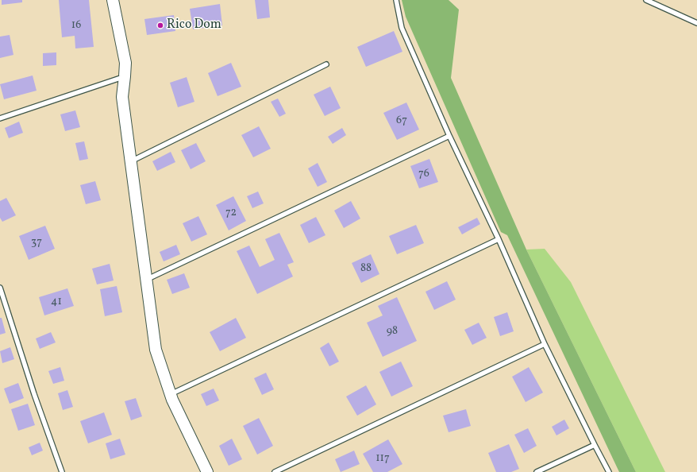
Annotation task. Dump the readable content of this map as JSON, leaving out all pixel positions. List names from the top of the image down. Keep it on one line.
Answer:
{"places":["Rico Dom"],"house_numbers":["16","67","76","72","37","88","41","98","117"]}
